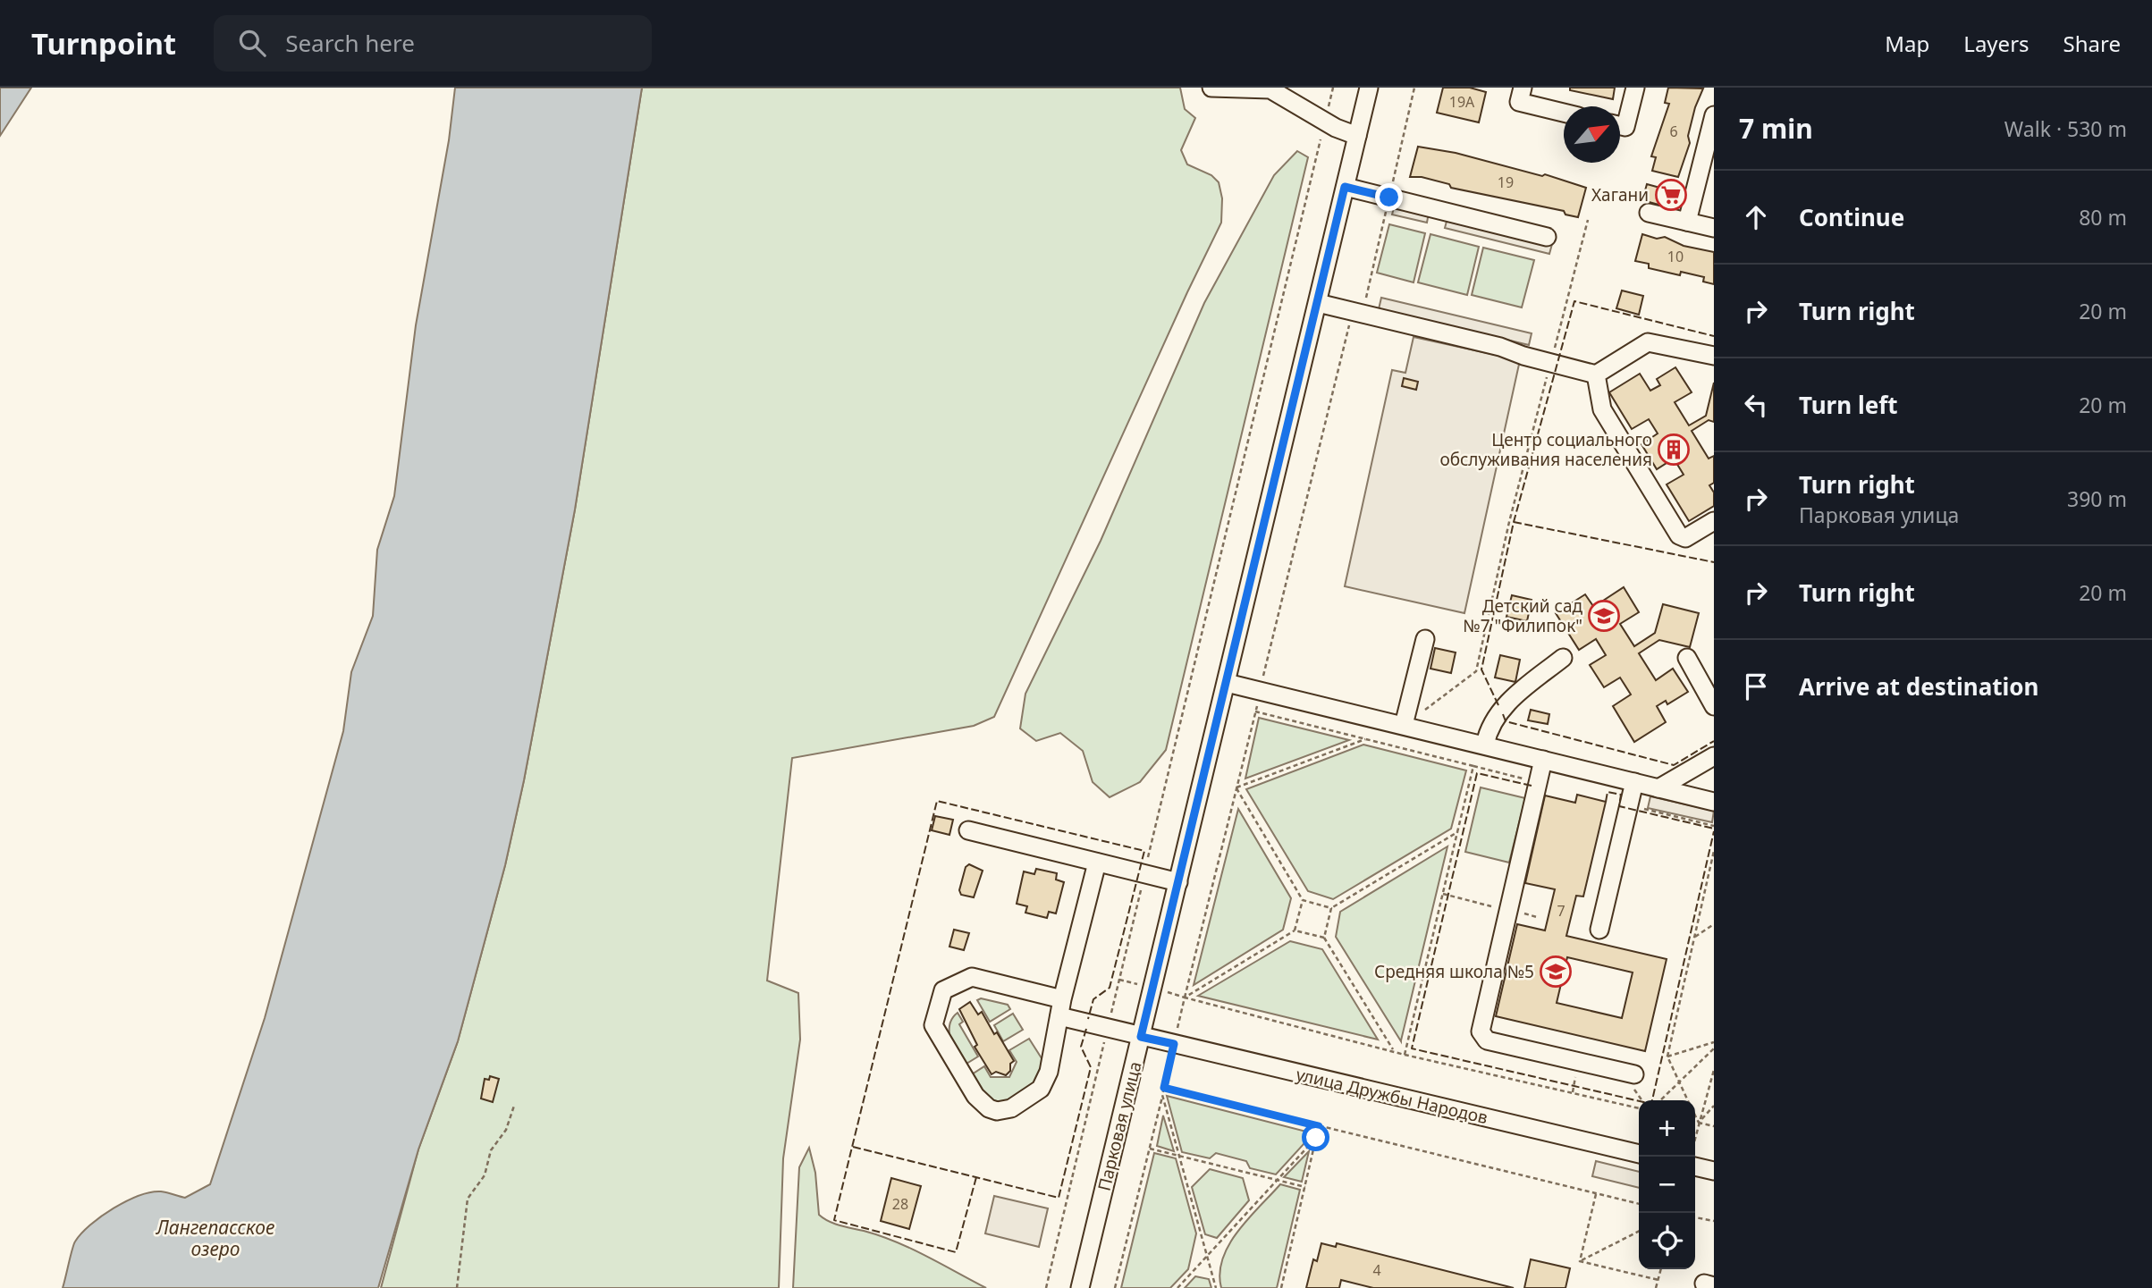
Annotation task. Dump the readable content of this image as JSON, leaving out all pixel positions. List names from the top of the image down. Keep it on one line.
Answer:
{"streets":{"street":["улица Дружбы Народов","Парковая улица"]},"crossings":[["улица Дружбы Народов","Парковая улица"]],"water":["Лангепасское озеро"],"places":{"supermarket":["Хагани"],"building":["Центр социального обслуживания населения"],"school or university":["Детский сад №7 \"Филипок\"","Средняя школа №5"]},"house_numbers":["19А","6","19","10","7","28","4"],"north":"top right","page":{"header":"Turnpoint","search":"Search here","nav":["Map","Layers","Share"],"heading":["7 min","Walk · 530 m"],"list":[["Continue","80 m"],["Turn right","20 m"],["Turn left","20 m"],["Turn right","Парковая улица","390 m"],["Turn right","20 m"],"Arrive at destination"],"map_buttons":["+","−"]}}
